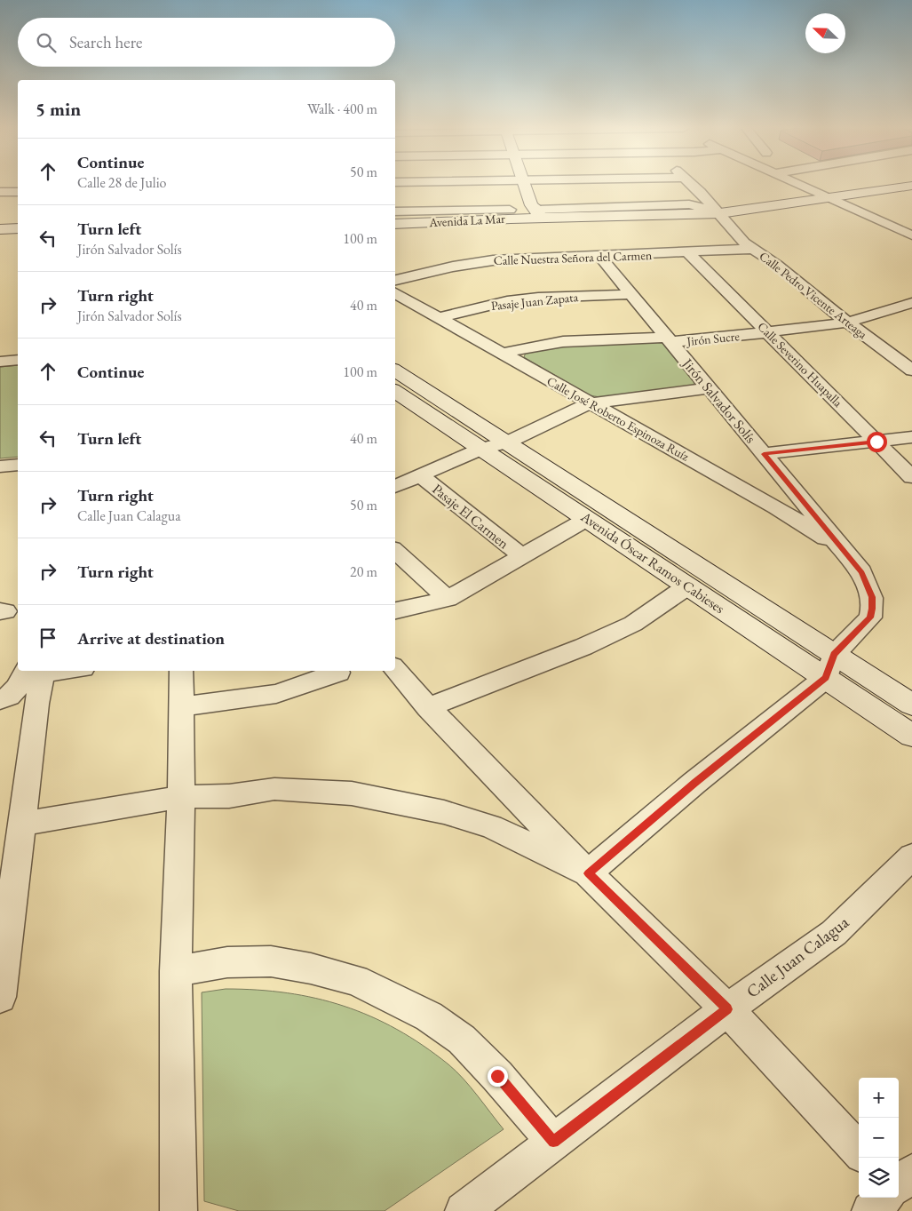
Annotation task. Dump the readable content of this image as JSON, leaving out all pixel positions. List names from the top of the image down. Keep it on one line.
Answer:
{"streets":{"street":["Avenida La Mar","Calle Nuestra Señora del Carmen","Calle Pedro Vicente Arteaga","Pasaje Juan Zapata","Jirón Sucre","Calle Severino Huapalla","Jirón Salvador Solís","Calle José Roberto Espinoza Ruíz","Pasaje El Carmen","Avenida Óscar Ramos Cabieses","Calle Juan Calagua"]},"crossings":[["Avenida La Mar","Calle Pedro Vicente Arteaga"],["Calle Nuestra Señora del Carmen","Calle Pedro Vicente Arteaga"],["Calle Nuestra Señora del Carmen","Calle Severino Huapalla"],["Calle Nuestra Señora del Carmen","Jirón Salvador Solís"],["Calle Pedro Vicente Arteaga","Jirón Sucre"],["Pasaje Juan Zapata","Jirón Salvador Solís"],["Pasaje Juan Zapata","Calle José Roberto Espinoza Ruíz"],["Jirón Sucre","Calle Severino Huapalla"],["Jirón Sucre","Jirón Salvador Solís"],["Jirón Sucre","Calle José Roberto Espinoza Ruíz"],["Jirón Salvador Solís","Calle José Roberto Espinoza Ruíz"],["Jirón Salvador Solís","Avenida Óscar Ramos Cabieses"]],"north":"top left","page":{"search":"Search here","heading":["5 min","Walk · 400 m"],"list":[["Continue","Calle 28 de Julio","50 m"],["Turn left","Jirón Salvador Solís","100 m"],["Turn right","Jirón Salvador Solís","40 m"],["Continue","100 m"],["Turn left","40 m"],["Turn right","Calle Juan Calagua","50 m"],["Turn right","20 m"],"Arrive at destination"],"map_buttons":["+","−"]}}
